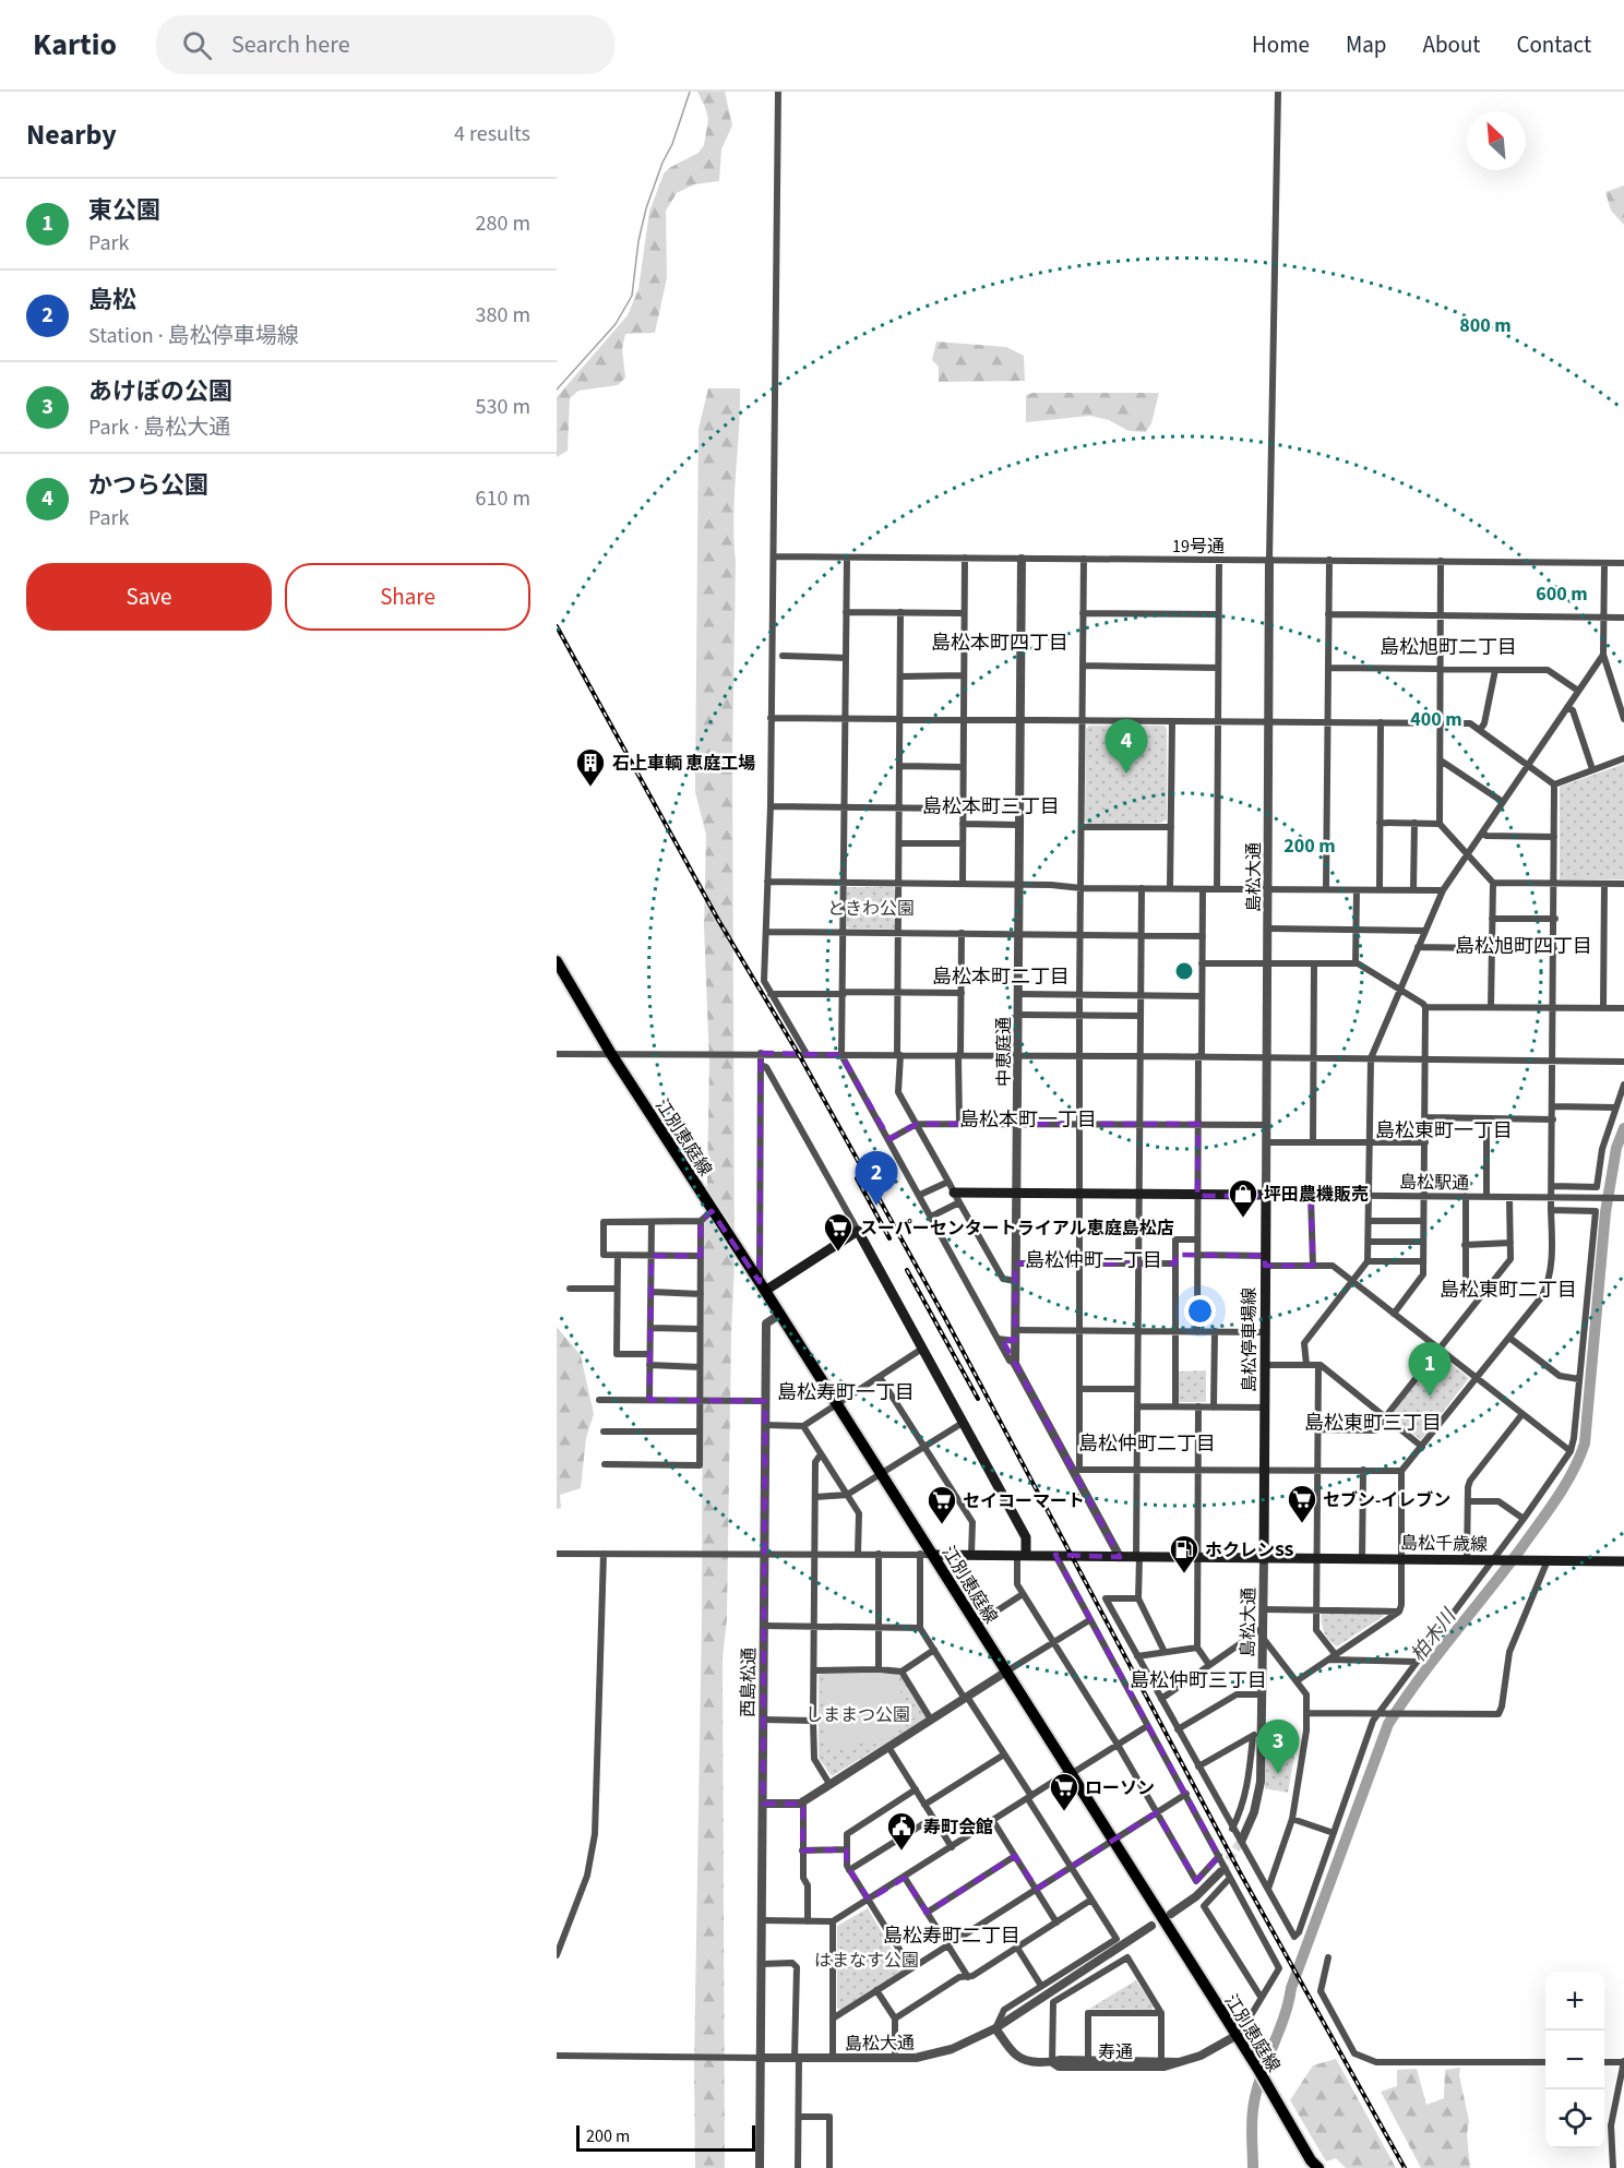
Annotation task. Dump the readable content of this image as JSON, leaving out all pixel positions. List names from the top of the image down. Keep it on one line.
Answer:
{"streets":{"main road":["江別恵庭線","島松停車場線","島松千歳線"],"street":["19号通","島松大通","中恵庭通","島松駅通","西島松通","寿通"]},"crossings":[["19号通","島松大通"],["19号通","中恵庭通"],["島松大通","島松駅通"],["島松大通","島松停車場線"],["島松大通","島松千歳線"],["島松大通","西島松通"],["島松大通","寿通"],["江別恵庭線","西島松通"],["江別恵庭線","寿通"],["島松駅通","島松停車場線"],["島松停車場線","島松千歳線"]],"districts":["島松本町四丁目","島松旭町二丁目","島松本町三丁目","島松旭町四丁目","島松本町二丁目","島松本町一丁目","島松東町一丁目","島松仲町一丁目","島松東町二丁目","島松寿町一丁目","島松東町三丁目","島松仲町二丁目","島松仲町三丁目","島松寿町二丁目"],"water":["柏木川"],"parks":["ときわ公園","しままつ公園","はまなす公園"],"places":{"building":["石上車輌 恵庭工場"],"shop":["坪田農機販売"],"supermarket":["スーパーセンタートライアル恵庭島松店","セブン-イレブン","セイコーマート","ローソン"],"fuel station":["ホクレンSS"],"public building":["寿町会館"]},"scale_bar":"200 m","north":"top left","page":{"header":"Kartio","search":"Search here","nav":["Home","Map","About","Contact"],"heading":["Nearby","4 results"],"list":[{"mark":"1","name":"東公園","note":"Park","value":"280 m"},{"mark":"2","name":"島松","note":"Station · 島松停車場線","value":"380 m"},{"mark":"3","name":"あけぼの公園","note":"Park · 島松大通","value":"530 m"},{"mark":"4","name":"かつら公園","note":"Park","value":"610 m"}],"buttons":["Save","Share"],"pins":["4","2","1","3"],"map_buttons":["+","−"],"scale":"200 m"},"rings":["800 m","600 m","400 m","200 m"]}
